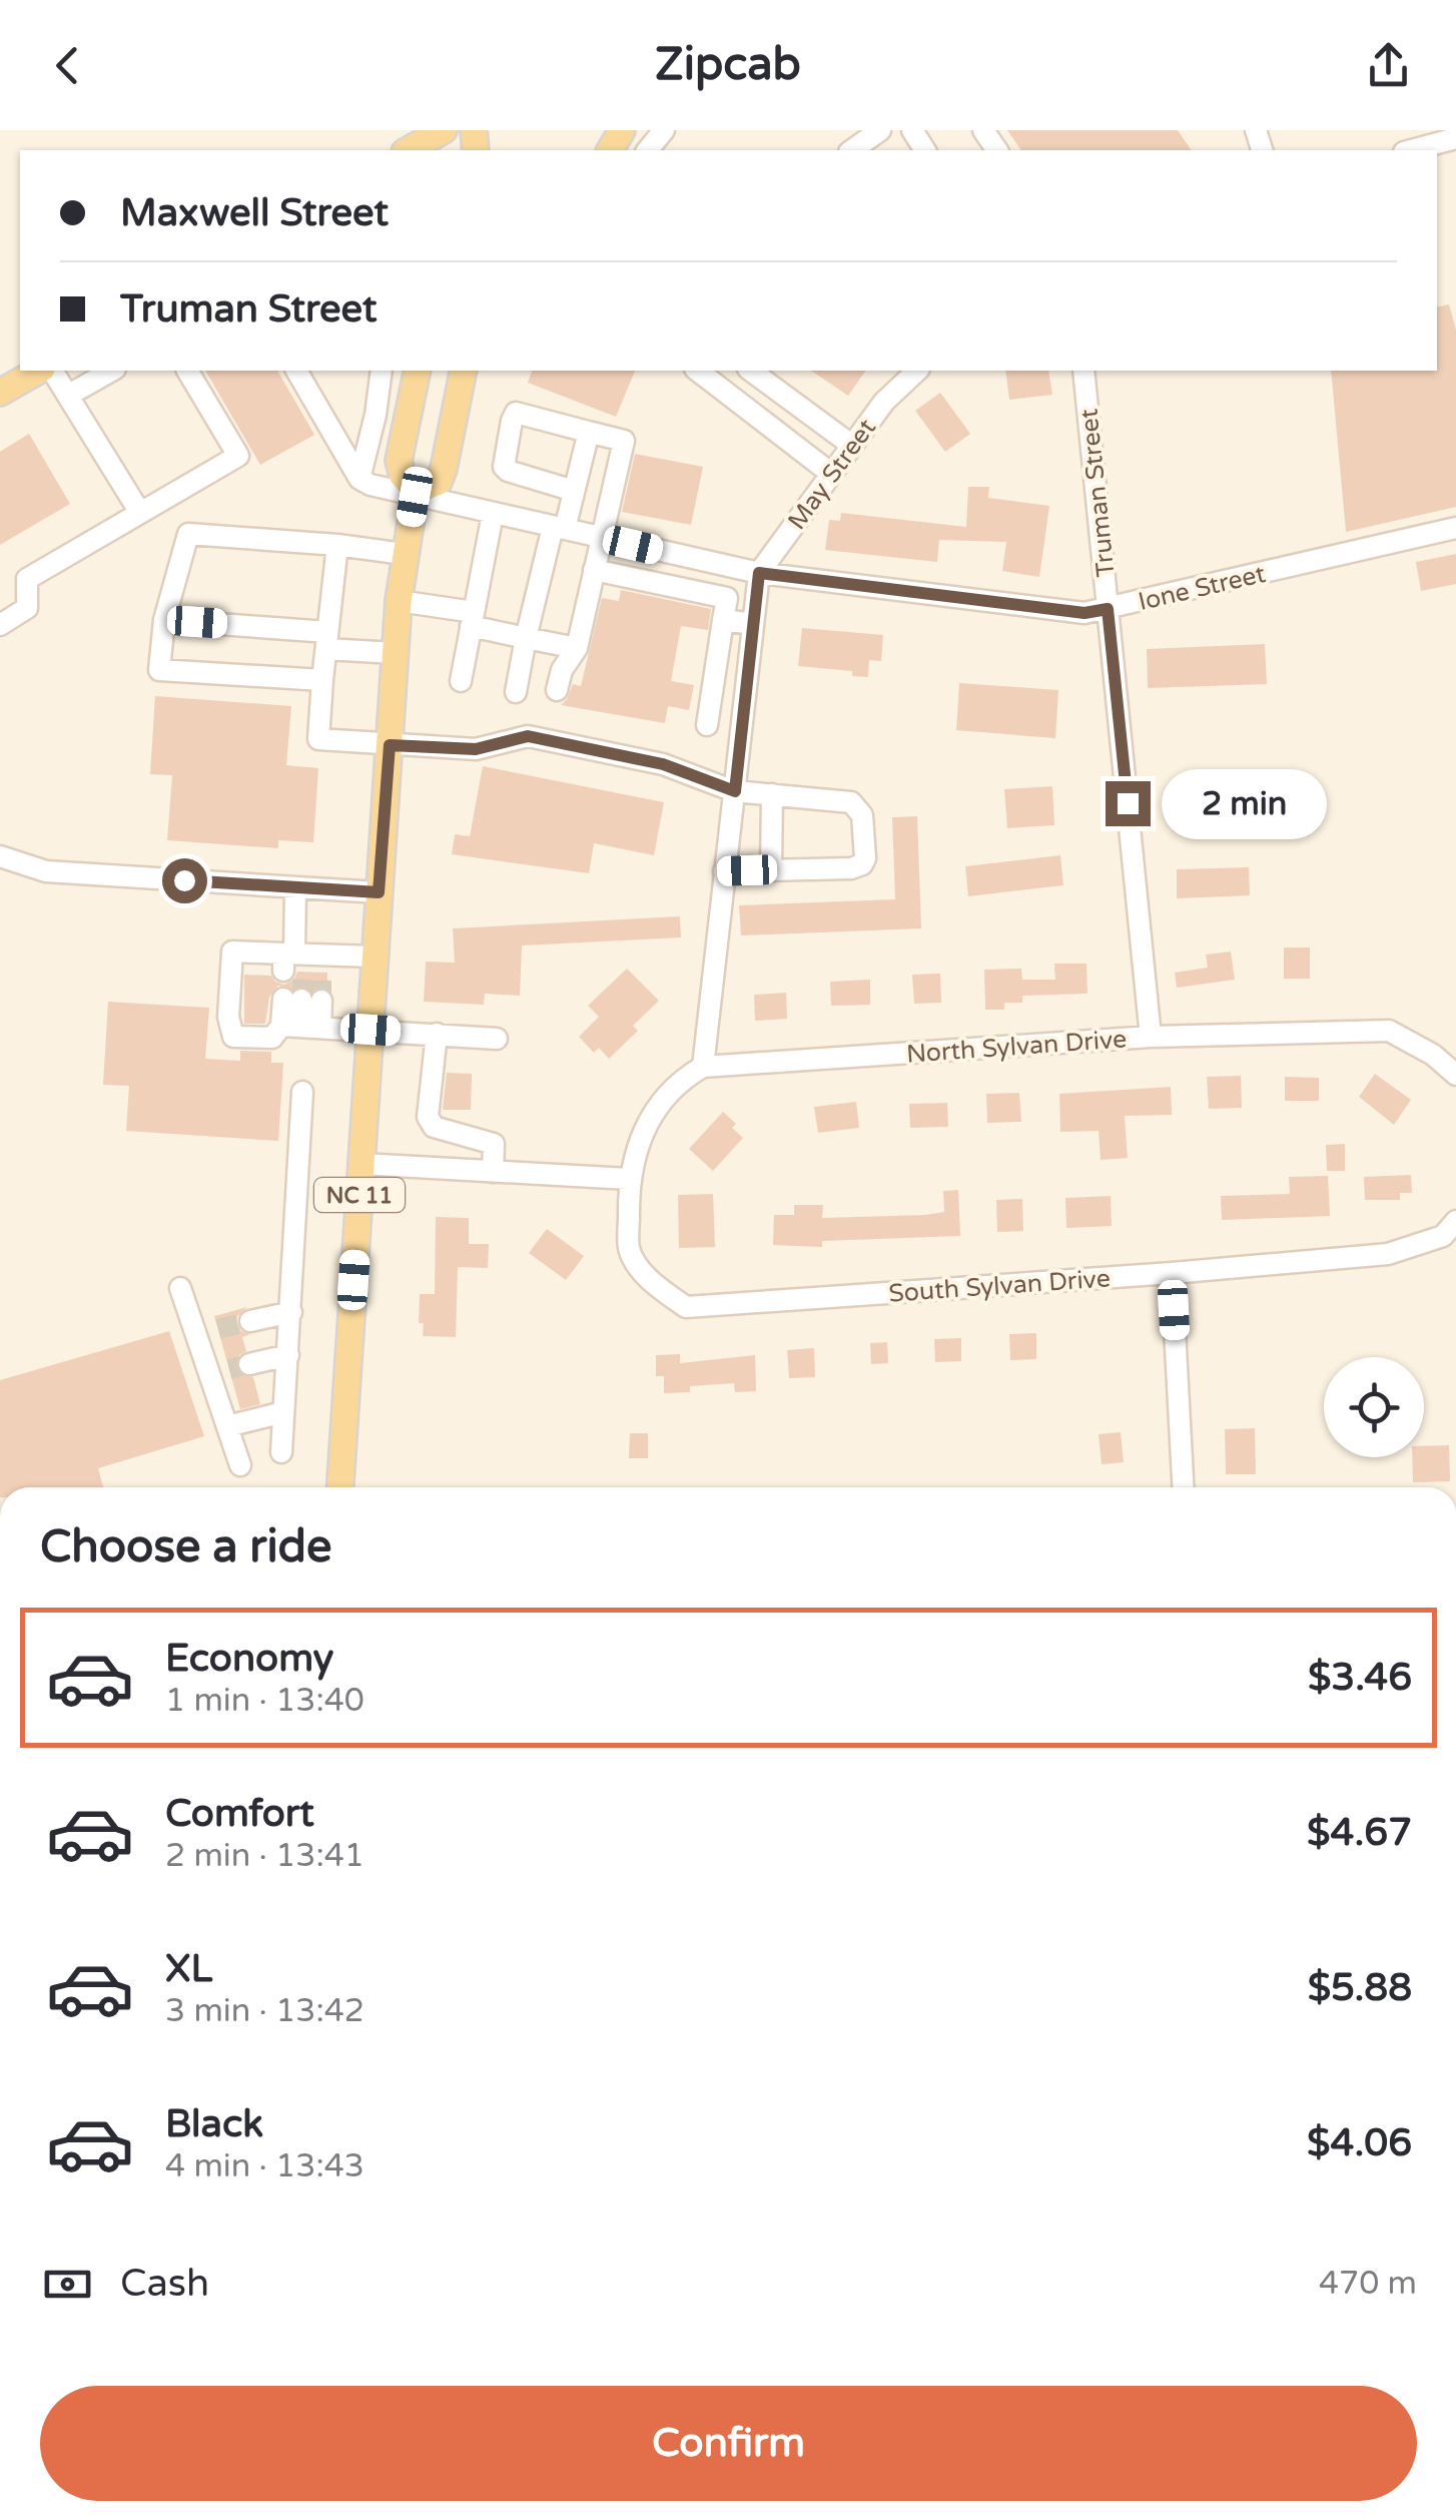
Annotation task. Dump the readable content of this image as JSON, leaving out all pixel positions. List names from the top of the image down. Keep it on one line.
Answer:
{"streets":{"main road":["NC 11"],"street":["May Street","Truman Street","Ione Street","North Sylvan Drive","South Sylvan Drive"]},"crossings":[["May Street","Ione Street"],["May Street","North Sylvan Drive"],["Truman Street","Ione Street"],["Truman Street","North Sylvan Drive"],["Ione Street","NC 11"]],"page":{"header":"Zipcab","banner":["Maxwell Street","Truman Street"],"bubble":"2 min","heading":"Choose a ride","list":[{"name":"Economy","note":"1 min · 13:40","value":"$3.46"},{"name":"Comfort","note":"2 min · 13:41","value":"$4.67"},{"name":"XL","note":"3 min · 13:42","value":"$5.88"},{"name":"Black","note":"4 min · 13:43","value":"$4.06"}],"pay":["Cash","470 m"],"buttons":"Confirm"}}
